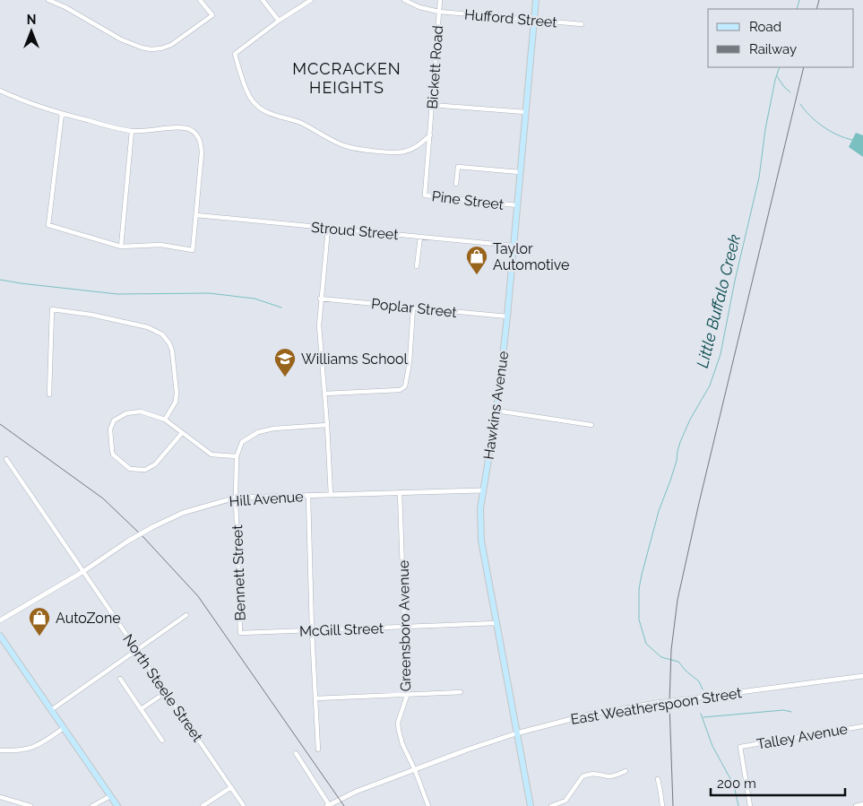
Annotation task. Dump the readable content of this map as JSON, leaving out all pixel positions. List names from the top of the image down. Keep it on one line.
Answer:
{"streets":{"main road":["Hawkins Avenue"],"street":["Hufford Street","Bickett Road","Pine Street","Stroud Street","Poplar Street","Hill Avenue","Bennett Street","Greensboro Avenue","McGill Street","North Steele Street","East Weatherspoon Street","Talley Avenue"]},"crossings":[["Hufford Street","Bickett Road"],["Hufford Street","Hawkins Avenue"],["Bickett Road","Pine Street"],["Pine Street","Hawkins Avenue"],["Stroud Street","Hawkins Avenue"],["Poplar Street","Hawkins Avenue"],["Hawkins Avenue","Hill Avenue"],["Hawkins Avenue","McGill Street"],["Hawkins Avenue","East Weatherspoon Street"],["Hill Avenue","Bennett Street"],["Hill Avenue","Greensboro Avenue"],["Hill Avenue","North Steele Street"],["Bennett Street","McGill Street"],["Greensboro Avenue","McGill Street"],["Greensboro Avenue","East Weatherspoon Street"]],"districts":["MCCRACKEN HEIGHTS"],"water":["Little Buffalo Creek"],"places":{"shop":["Taylor Automotive","AutoZone"],"school or university":["Williams School"]},"legend":["Road","Railway"],"scale_bar":"200 m","north":"top"}
